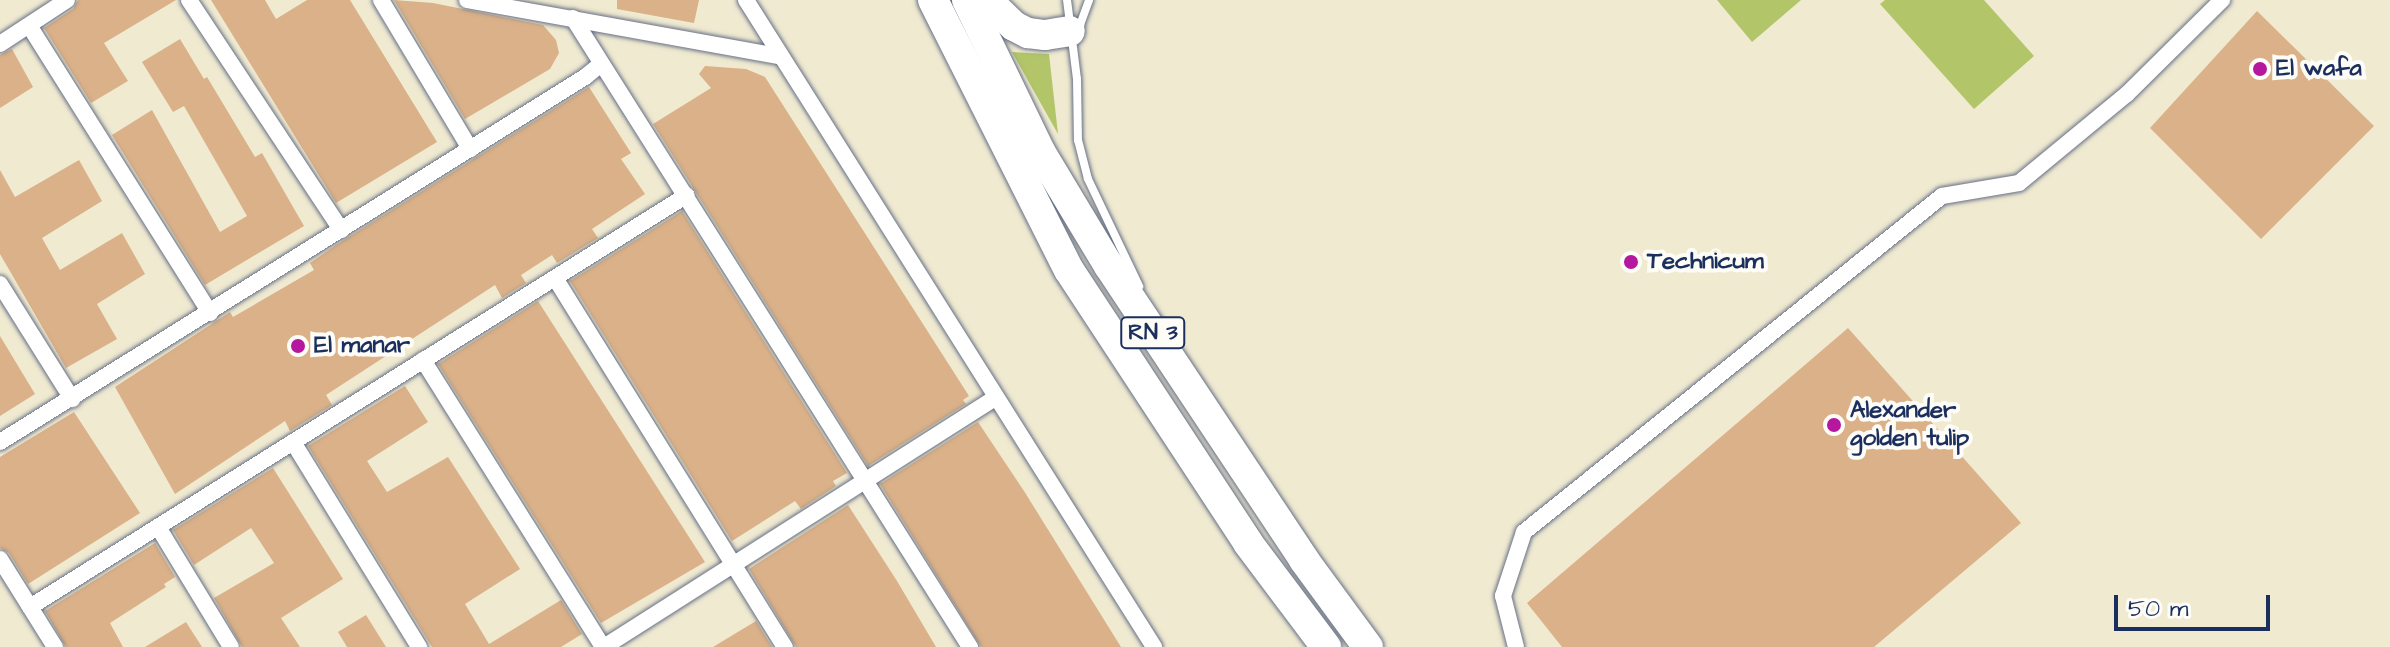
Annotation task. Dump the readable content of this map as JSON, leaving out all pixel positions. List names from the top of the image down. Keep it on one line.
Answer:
{"streets":{"highway":["RN 3"]},"places":["El wafa","Technicum","El manar","Alexander golden tulip"],"scale_bar":"50 m"}
